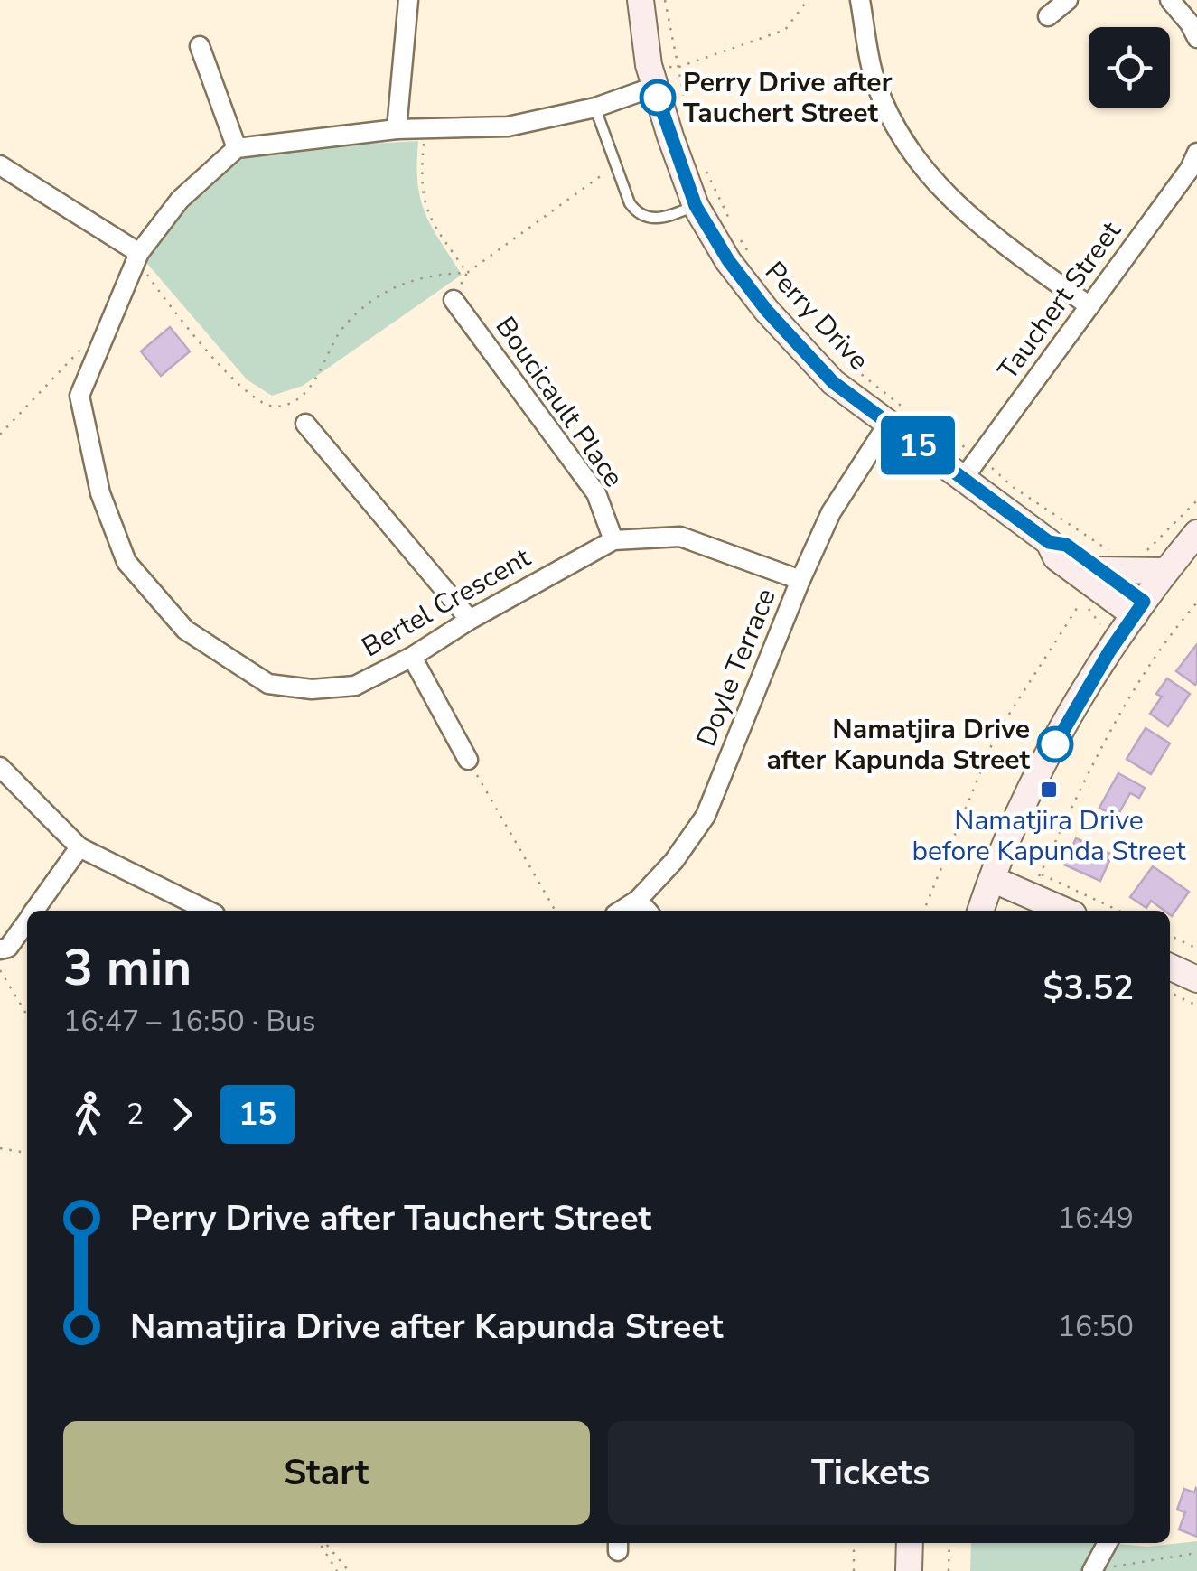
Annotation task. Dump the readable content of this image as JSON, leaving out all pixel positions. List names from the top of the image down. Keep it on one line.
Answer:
{"streets":{"street":["Tauchert Street","Perry Drive","Boucicault Place","Bertel Crescent","Doyle Terrace"]},"crossings":[["Tauchert Street","Perry Drive"],["Perry Drive","Doyle Terrace"],["Boucicault Place","Bertel Crescent"],["Bertel Crescent","Doyle Terrace"]],"places":{"other":["Perry Drive after Tauchert Street","Namatjira Drive after Kapunda Street"],"transit":["Namatjira Drive before Kapunda Street"]},"lines":["bus line 15"],"page":{"on_map":"15","heading":["3 min","16:47 – 16:50 · Bus","$3.52"],"legs":["2","15"],"list":[{"name":"Perry Drive after Tauchert Street","value":"16:49"},{"name":"Namatjira Drive after Kapunda Street","value":"16:50"}],"buttons":["Start","Tickets"]}}
